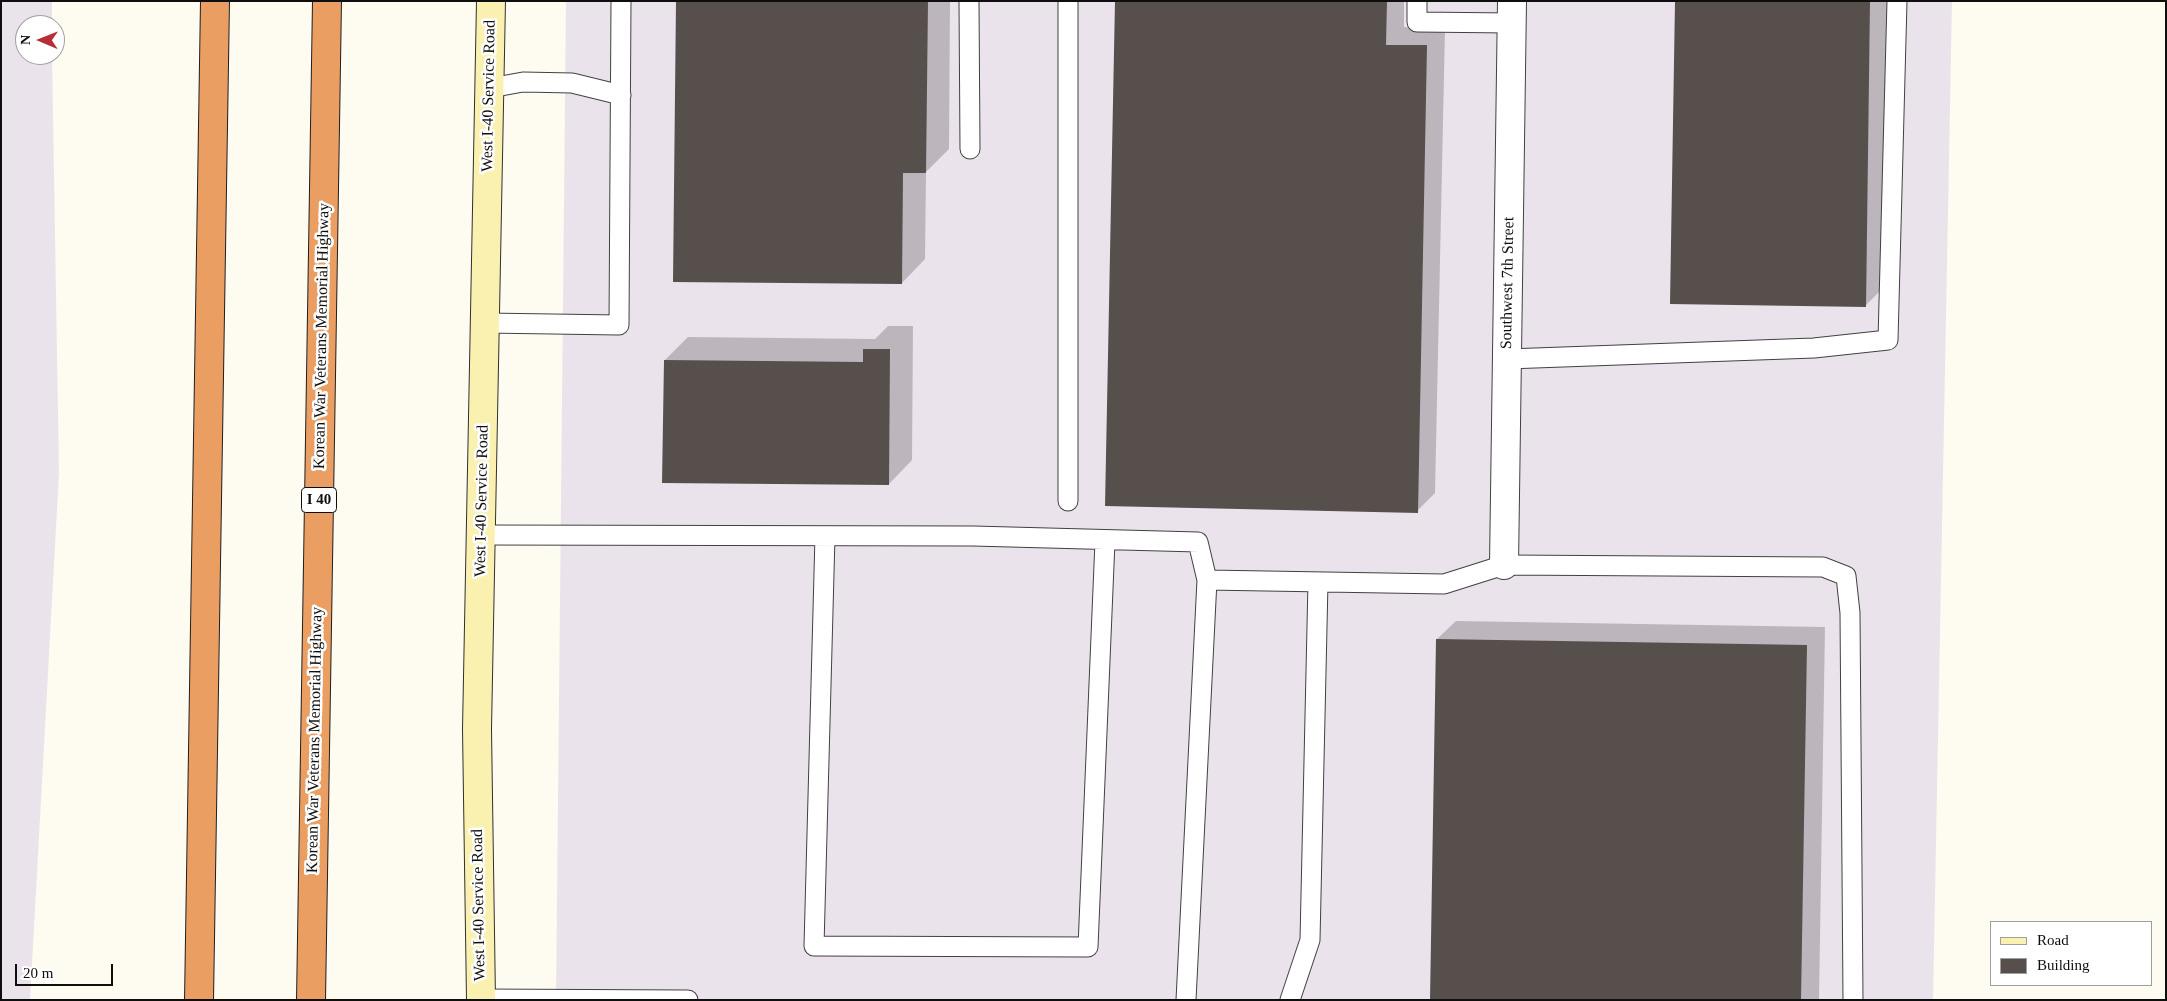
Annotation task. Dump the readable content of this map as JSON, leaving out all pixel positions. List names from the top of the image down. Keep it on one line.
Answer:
{"streets":{"highway":["Korean War Veterans Memorial Highway","I 40"],"street":["West I-40 Service Road","Southwest 7th Street"]},"legend":["Road","Building"],"scale_bar":"20 m","north":"left"}
